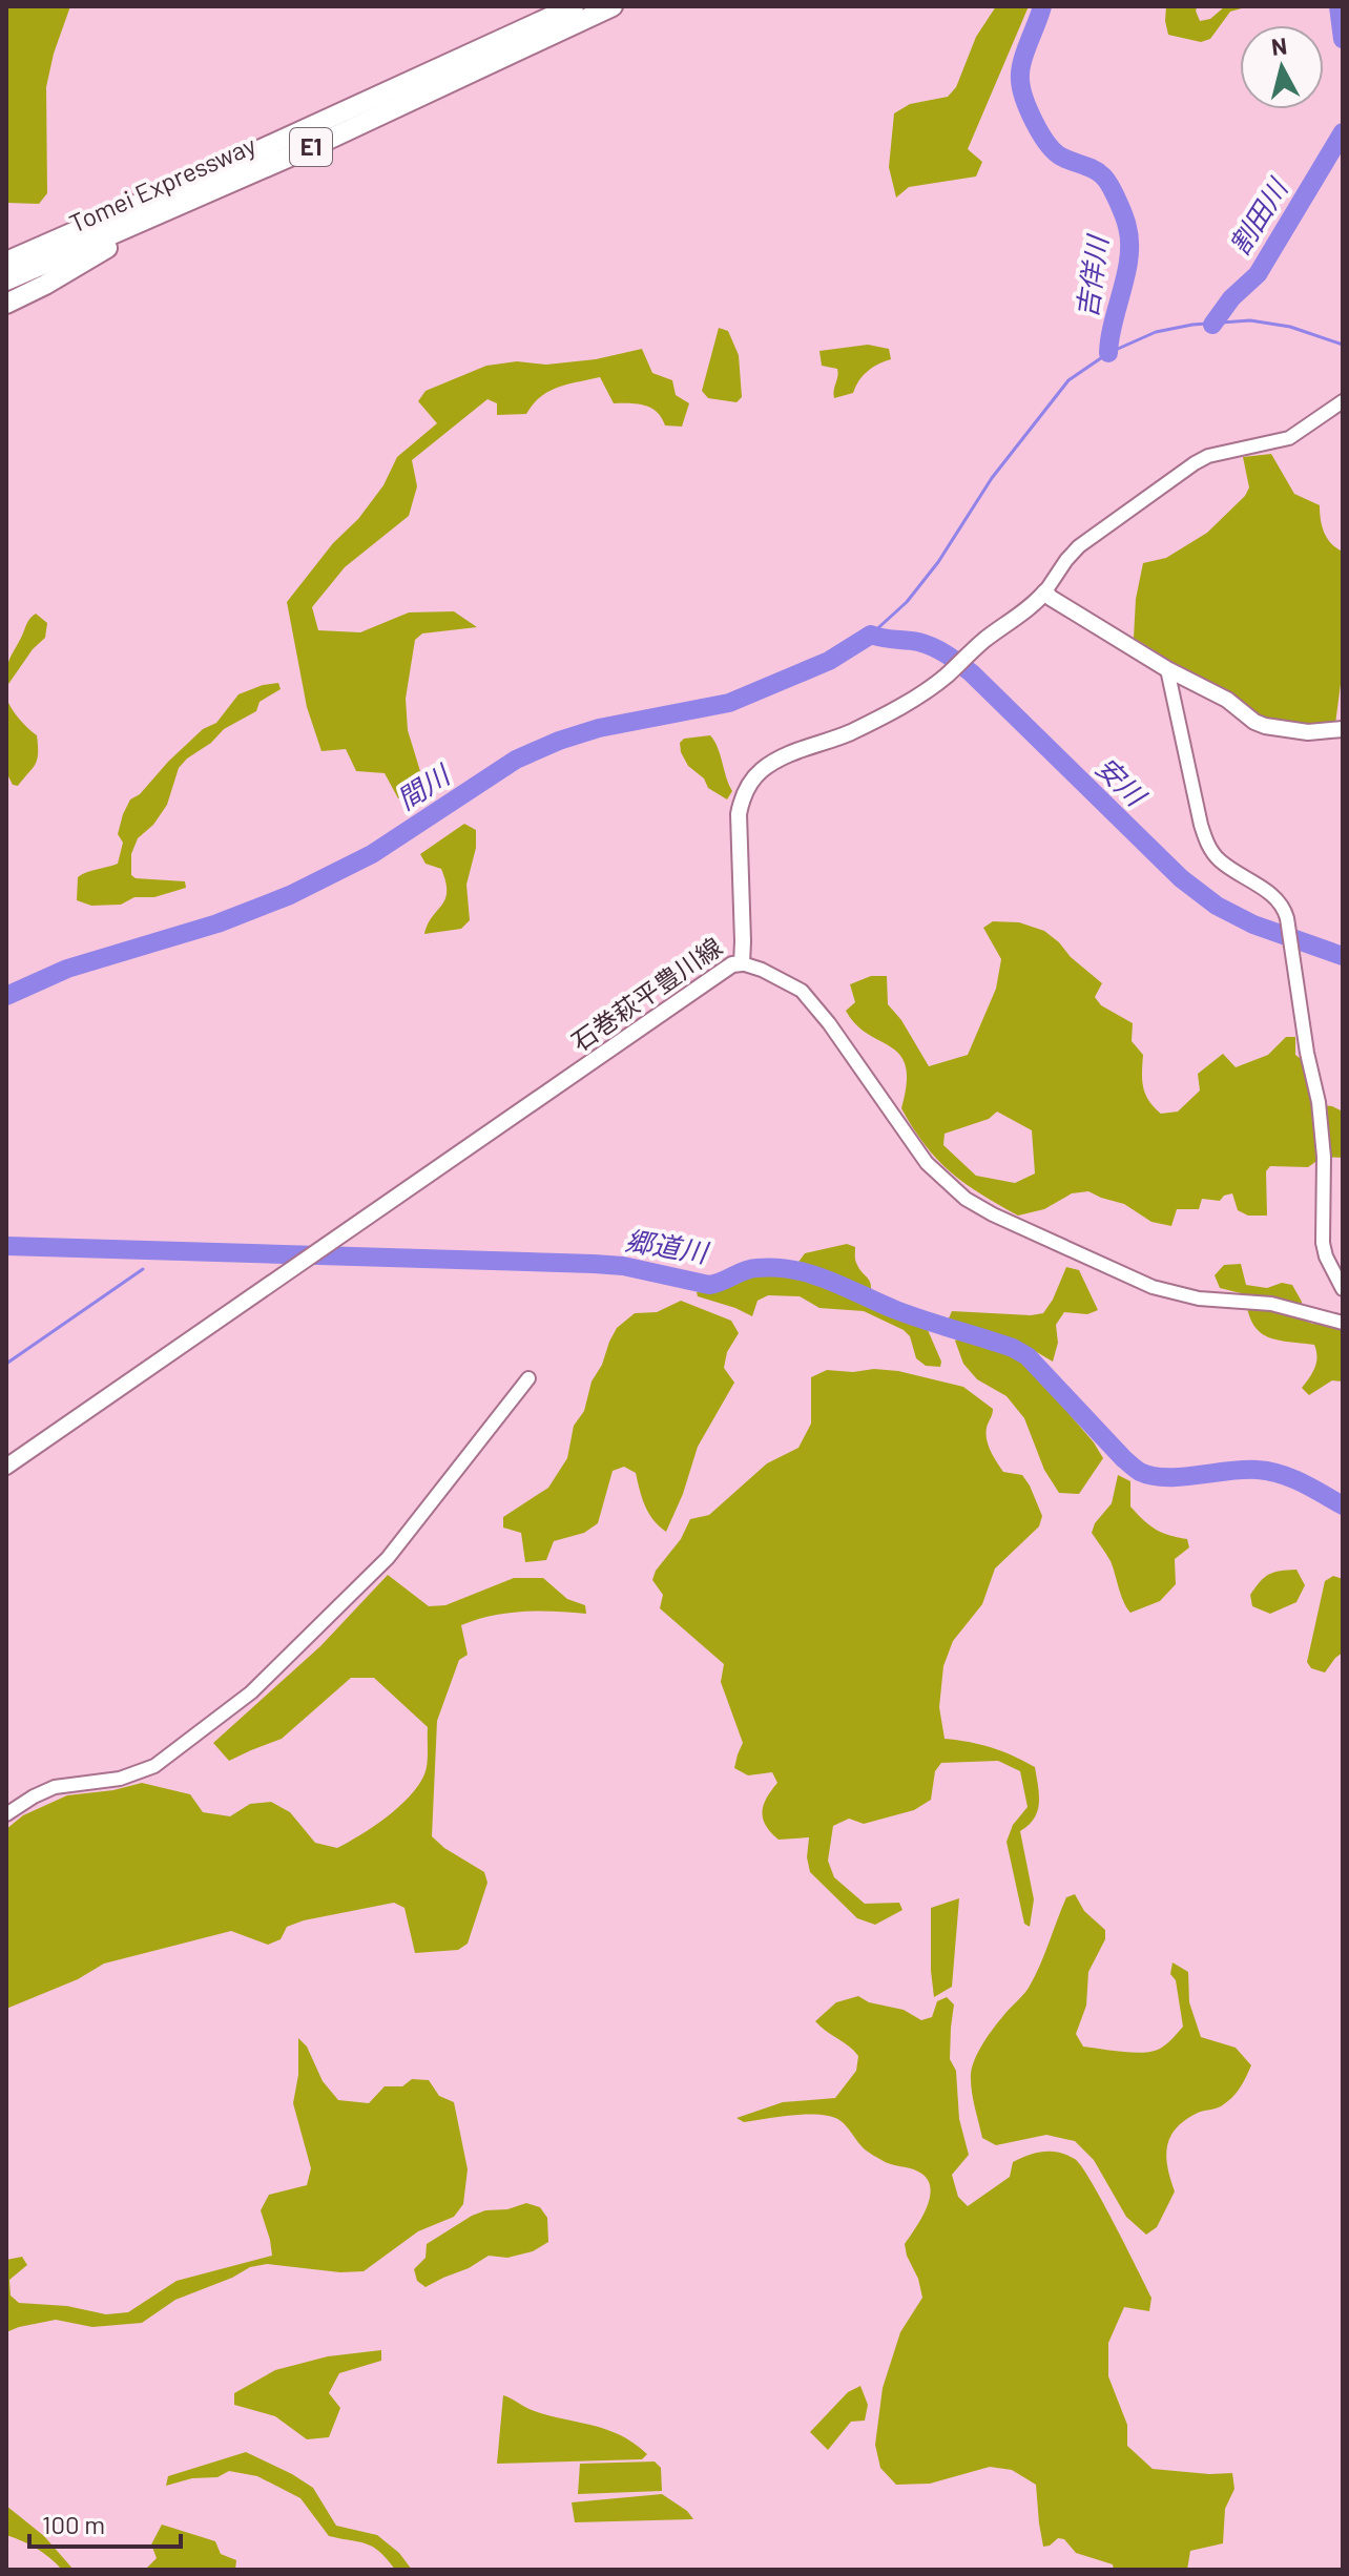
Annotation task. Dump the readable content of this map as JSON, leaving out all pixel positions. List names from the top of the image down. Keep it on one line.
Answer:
{"streets":{"highway":["E1","Tomei Expressway"],"main road":["石巻萩平豊川線"]},"water":["割田川","吉佯川","安川","間川","郷道川"],"scale_bar":"100 m","north":"top"}
